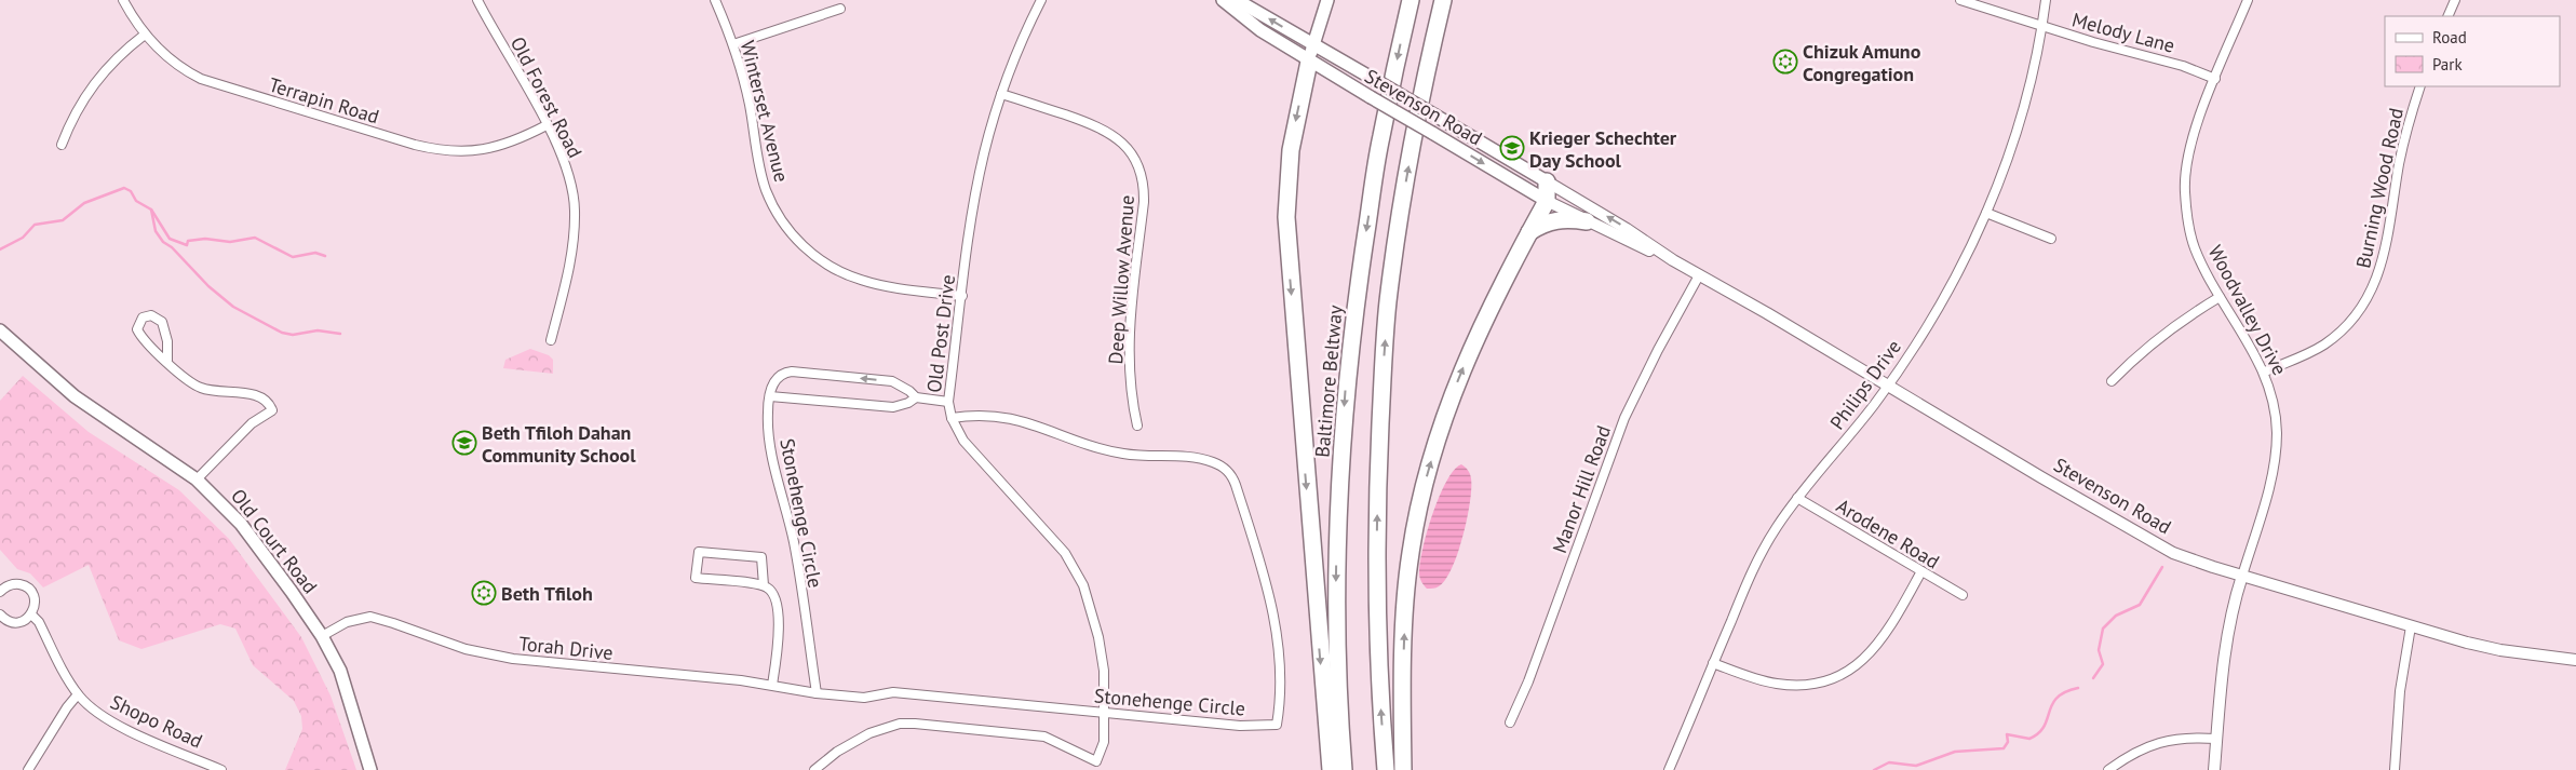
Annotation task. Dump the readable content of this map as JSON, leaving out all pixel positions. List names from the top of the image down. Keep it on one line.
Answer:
{"streets":{"highway":["Baltimore Beltway"],"main road":["Stevenson Road","Old Court Road"],"street":["Melody Lane","Old Forest Road","Terrapin Road","Winterset Avenue","Burning Wood Road","Deep Willow Avenue","Woodvalley Drive","Old Post Drive","Philips Drive","Manor Hill Road","Stonehenge Circle","Arodene Road","Torah Drive","Shopo Road"]},"crossings":[["Melody Lane","Woodvalley Drive"],["Melody Lane","Philips Drive"],["Old Forest Road","Terrapin Road"],["Stevenson Road","Woodvalley Drive"],["Stevenson Road","Philips Drive"],["Stevenson Road","Manor Hill Road"],["Winterset Avenue","Old Post Drive"],["Burning Wood Road","Woodvalley Drive"],["Deep Willow Avenue","Old Post Drive"],["Old Post Drive","Stonehenge Circle"],["Philips Drive","Arodene Road"],["Stonehenge Circle","Torah Drive"],["Old Court Road","Torah Drive"]],"places":{"synagogue":["Chizuk Amuno Congregation","Beth Tfiloh"],"school or university":["Krieger Schechter Day School","Beth Tfiloh Dahan Community School"]},"legend":["Road","Park"]}
